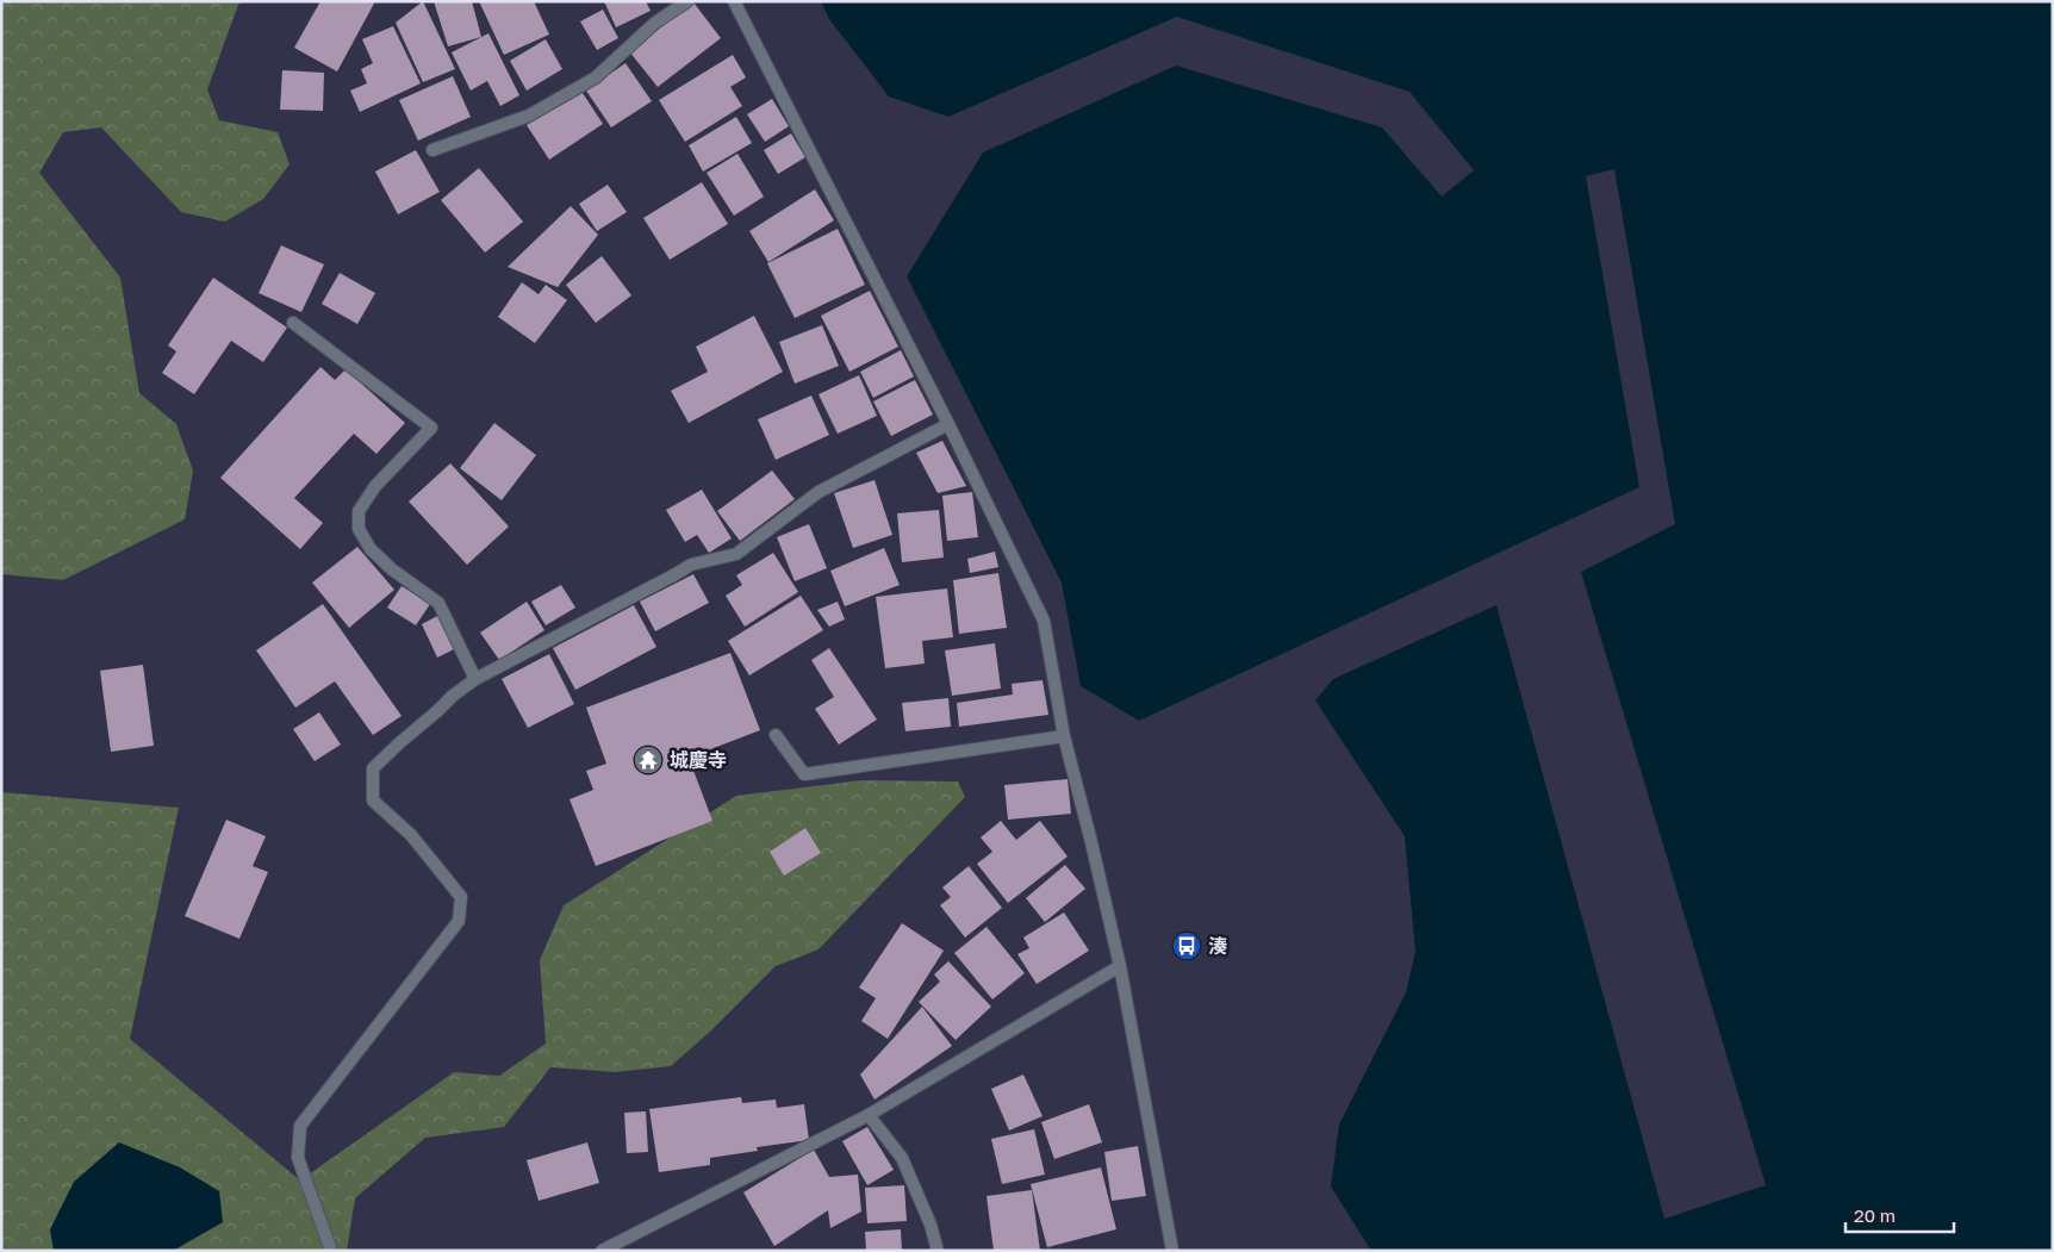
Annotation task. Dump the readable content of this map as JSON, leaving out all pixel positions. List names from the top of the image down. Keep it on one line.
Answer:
{"places":{"temple":["城慶寺"],"bus stop":["湊"]},"scale_bar":"20 m"}
